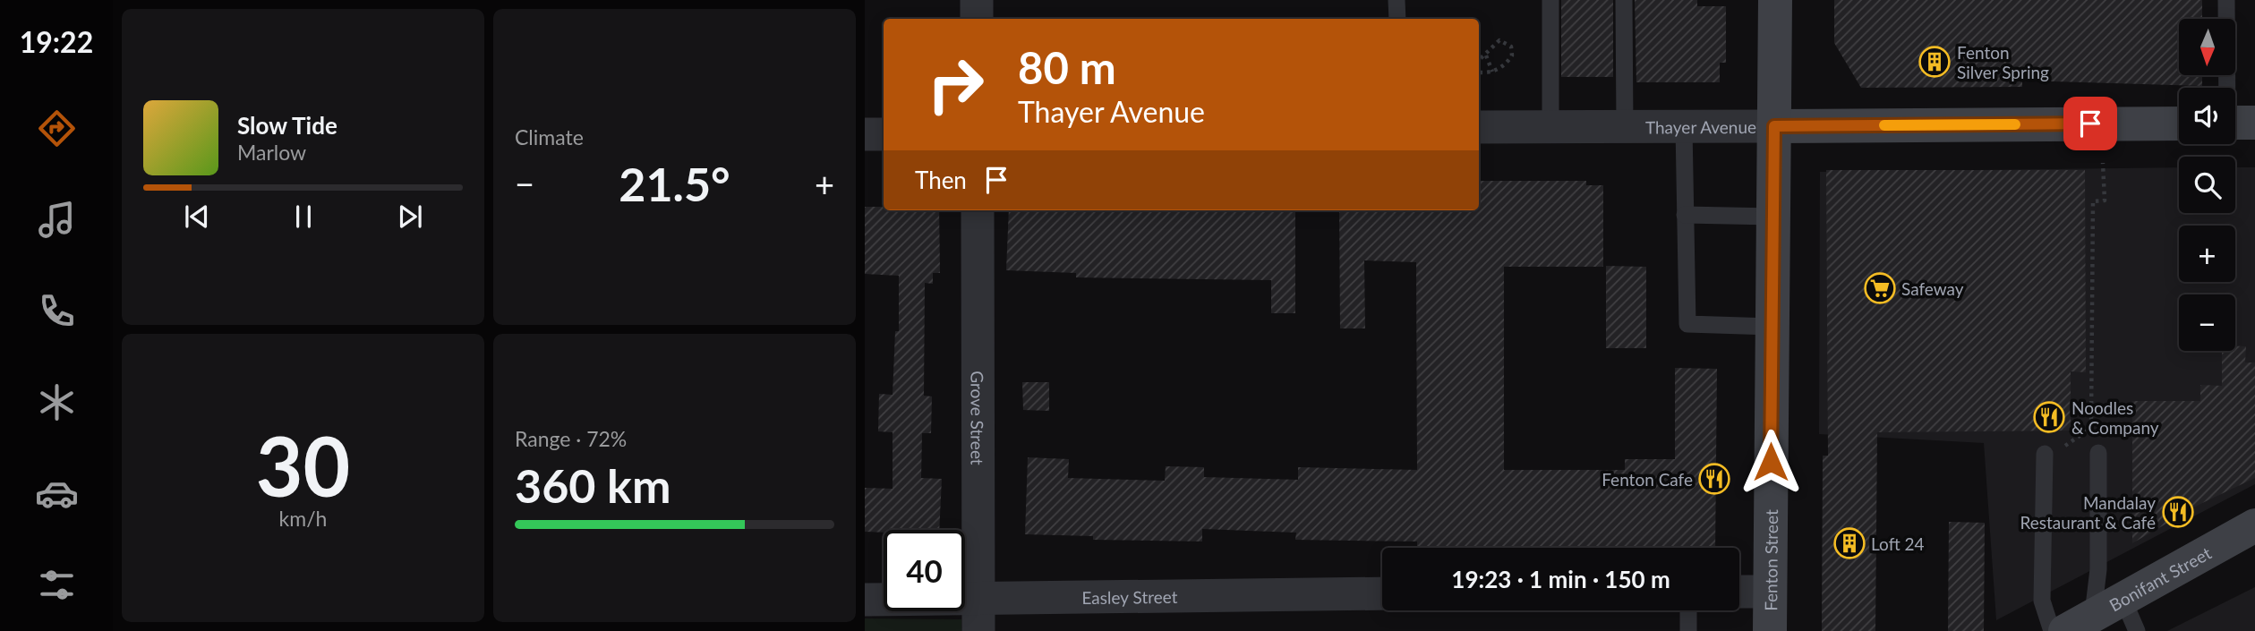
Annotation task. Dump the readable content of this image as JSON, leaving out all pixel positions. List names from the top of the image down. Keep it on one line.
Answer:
{"streets":{"street":["Thayer Avenue","Grove Street","Fenton Street","Bonifant Street","Easley Street"]},"crossings":[["Thayer Avenue","Fenton Street"],["Grove Street","Easley Street"]],"places":{"building":["Fenton Silver Spring","Loft 24"],"supermarket":["Safeway"],"restaurant":["Noodles & Company","Fenton Cafe","Mandalay Restaurant & Café"]},"north":"bottom","page":{"tabs":"19:22","tile":["Climate",["30","km/h"],["Range · 72%","360 km"]],"map_buttons":["+","−"],"turn":["80 m","Thayer Avenue"],"song":["Slow Tide","Marlow"],"then":"Then","heat":["−","21.5°","+"],"limit":"40","trip":"19:23 · 1 min · 150 m"}}
